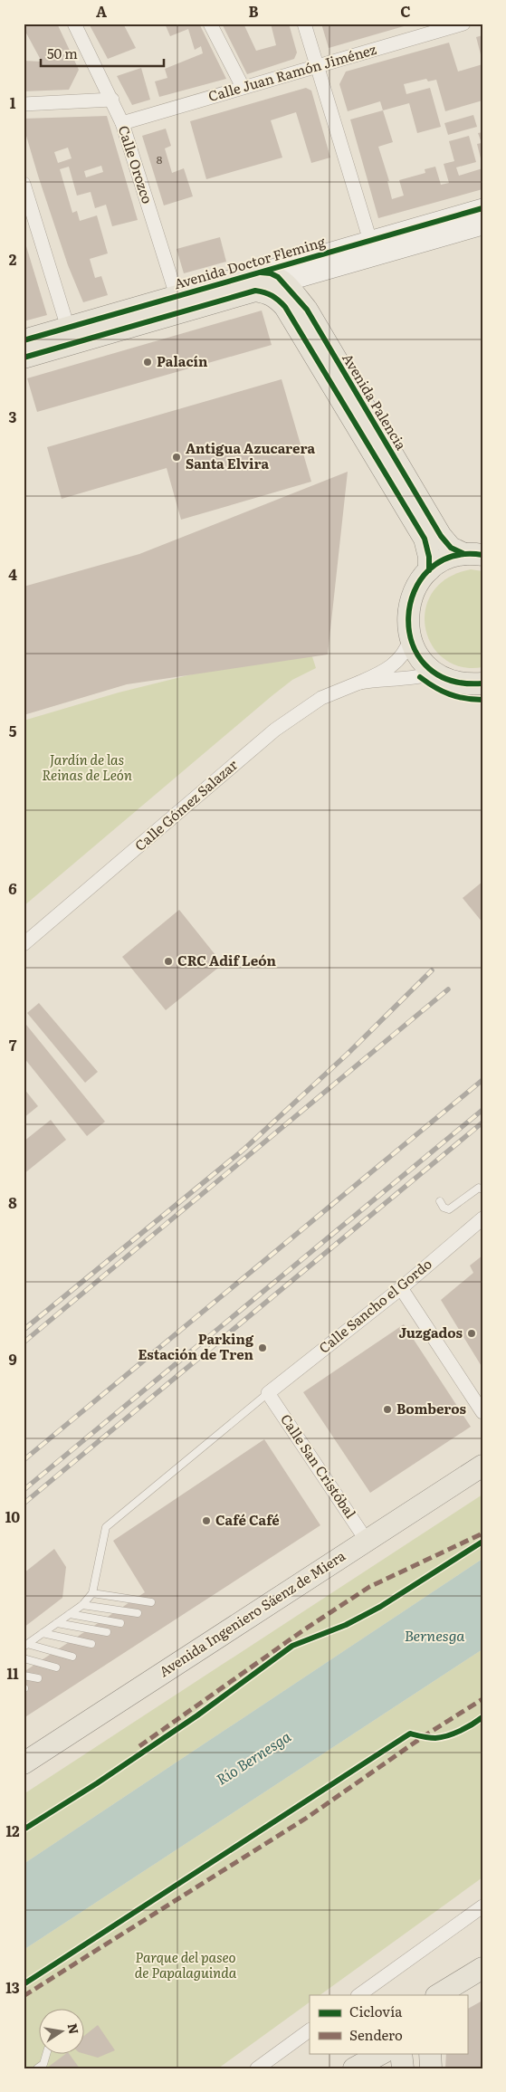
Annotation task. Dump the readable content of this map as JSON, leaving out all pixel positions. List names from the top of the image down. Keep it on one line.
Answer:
{"streets":{"main road":["Avenida Doctor Fleming","Avenida Palencia","Avenida Ingeniero Sáenz de Miera"],"street":["Calle Juan Ramón Jiménez","Calle Orozco","Calle Gómez Salazar","Calle Sancho el Gordo","Calle San Cristóbal"]},"crossings":[["Calle Juan Ramón Jiménez","Calle Orozco"],["Calle Orozco","Avenida Doctor Fleming"],["Avenida Doctor Fleming","Avenida Palencia"],["Calle Sancho el Gordo","Calle San Cristóbal"],["Calle San Cristóbal","Avenida Ingeniero Sáenz de Miera"]],"water":["Bernesga","Río Bernesga"],"parks":["Jardín de las Reinas de León","Parque del paseo de Papalaguinda"],"places":["Palacín","Antigua Azucarera Santa Elvira","CRC Adif León","Juzgados","Parking Estación de Tren","Bomberos","Café Café"],"house_numbers":["8"],"legend":["Ciclovía","Sendero"],"scale_bar":"50 m","north":"right","grid":{"columns":["A","B","C"],"rows":["1","2","3","4","5","6","7","8","9","10","11","12","13"]}}
